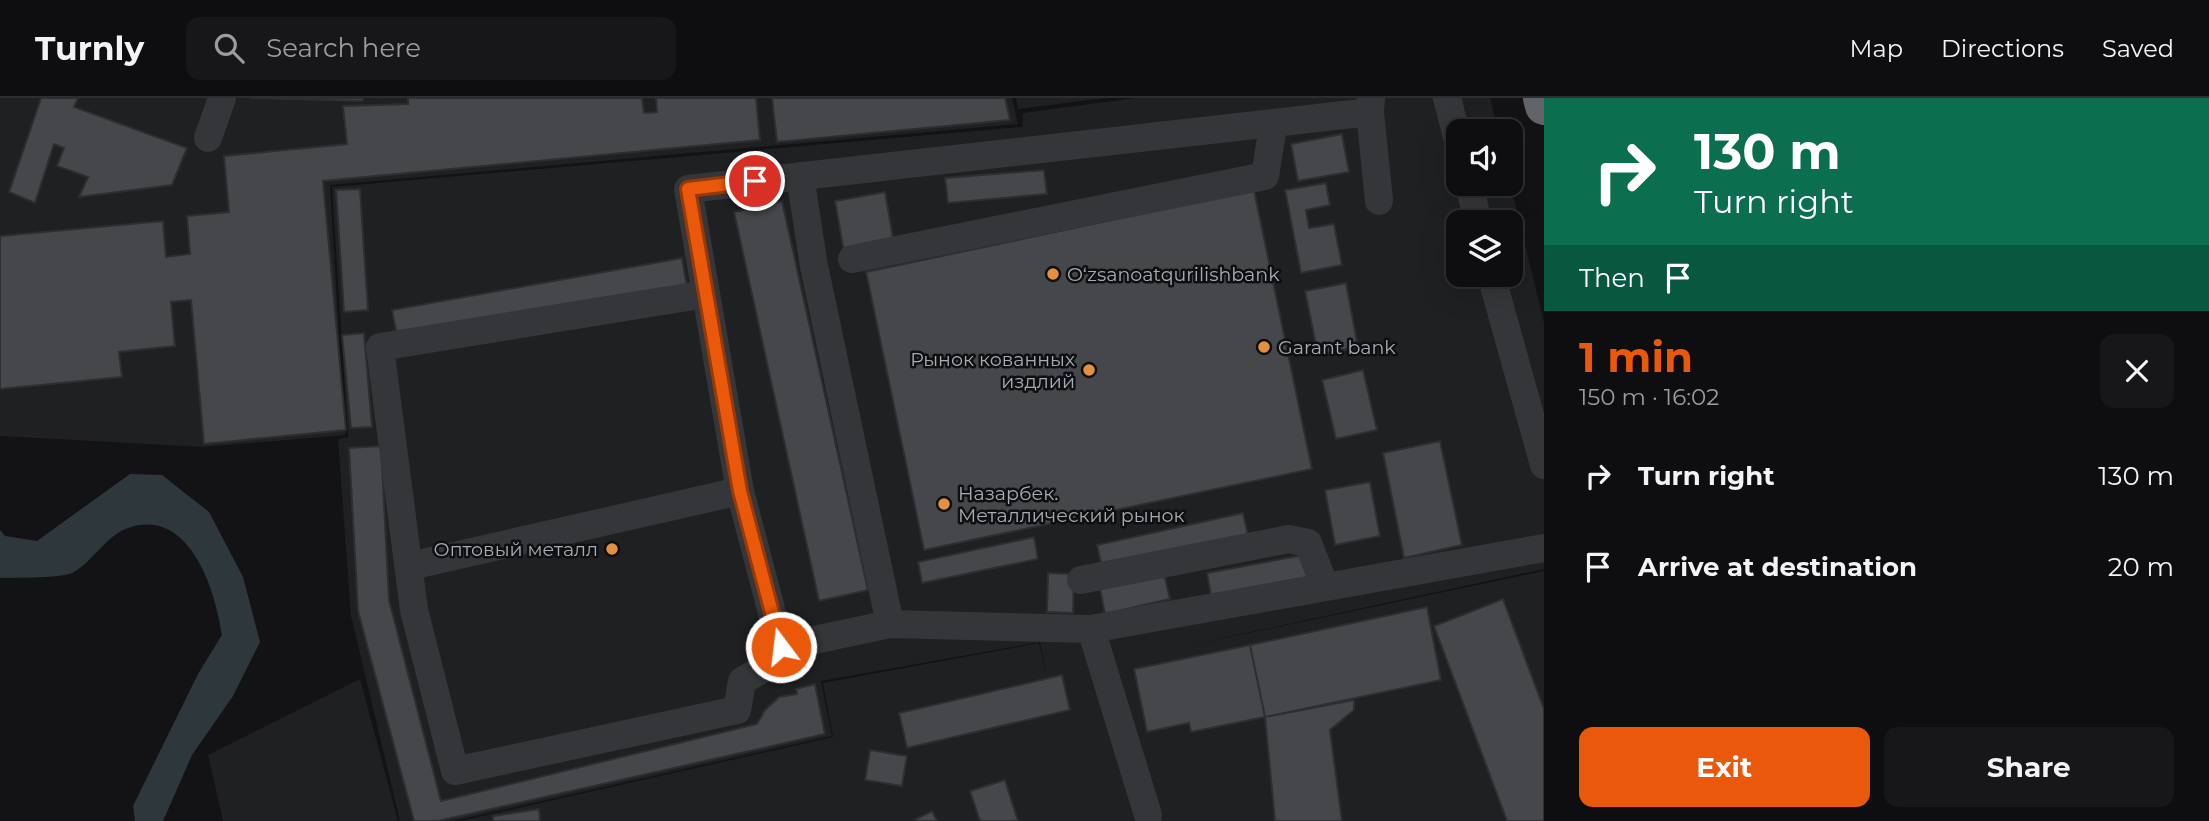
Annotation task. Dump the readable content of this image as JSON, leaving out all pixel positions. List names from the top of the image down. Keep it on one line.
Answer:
{"places":["Oʻzsanoatqurilishbank","Garant bank","Рынок кованных издлий","Назарбек. Металлический рынок","Оптовый металл"],"page":{"header":"Turnly","search":"Search here","nav":["Map","Directions","Saved"],"turn":["130 m","Turn right"],"then":"Then","heading":["1 min","150 m · 16:02"],"list":[{"name":"Turn right","value":"130 m"},{"name":"Arrive at destination","value":"20 m"}],"buttons":["Exit","Share"]}}
